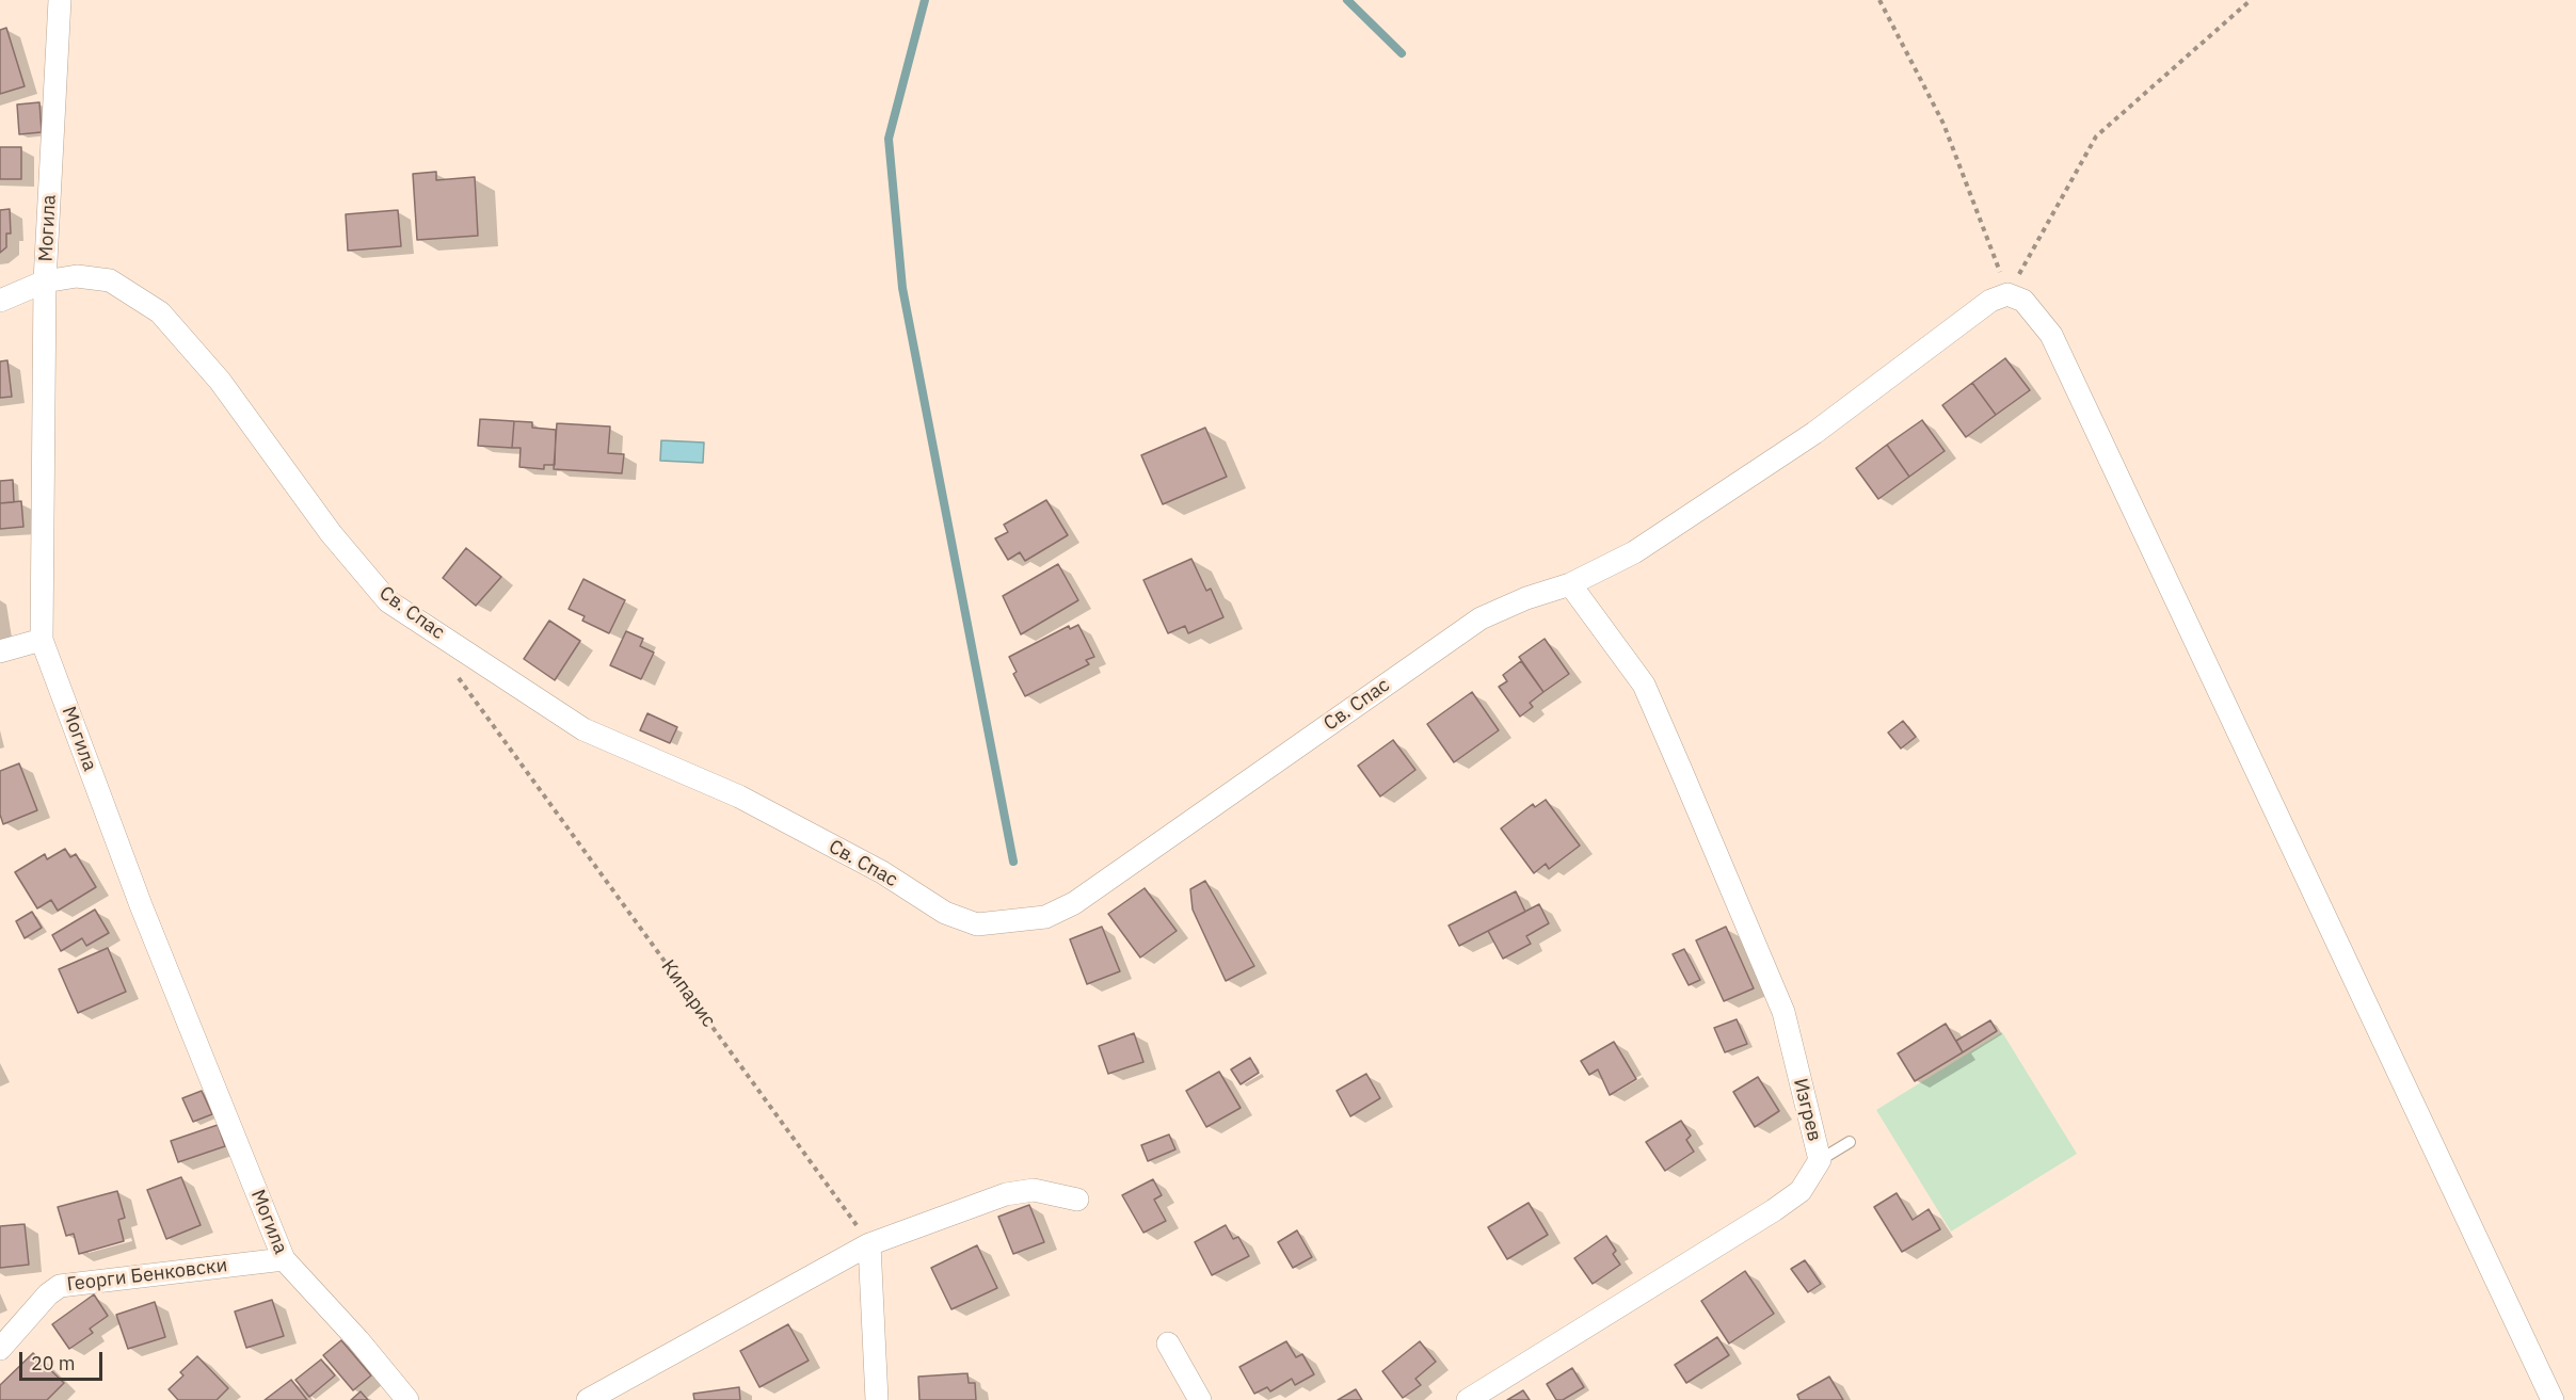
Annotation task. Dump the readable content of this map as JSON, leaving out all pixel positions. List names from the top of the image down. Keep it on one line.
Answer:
{"streets":{"street":["Могила","Св. Спас","Изгрев","Георги Бенковски"],"path":["Кипарис"]},"crossings":[["Могила","Св. Спас"],["Могила","Георги Бенковски"],["Св. Спас","Изгрев"]],"scale_bar":"20 m"}
